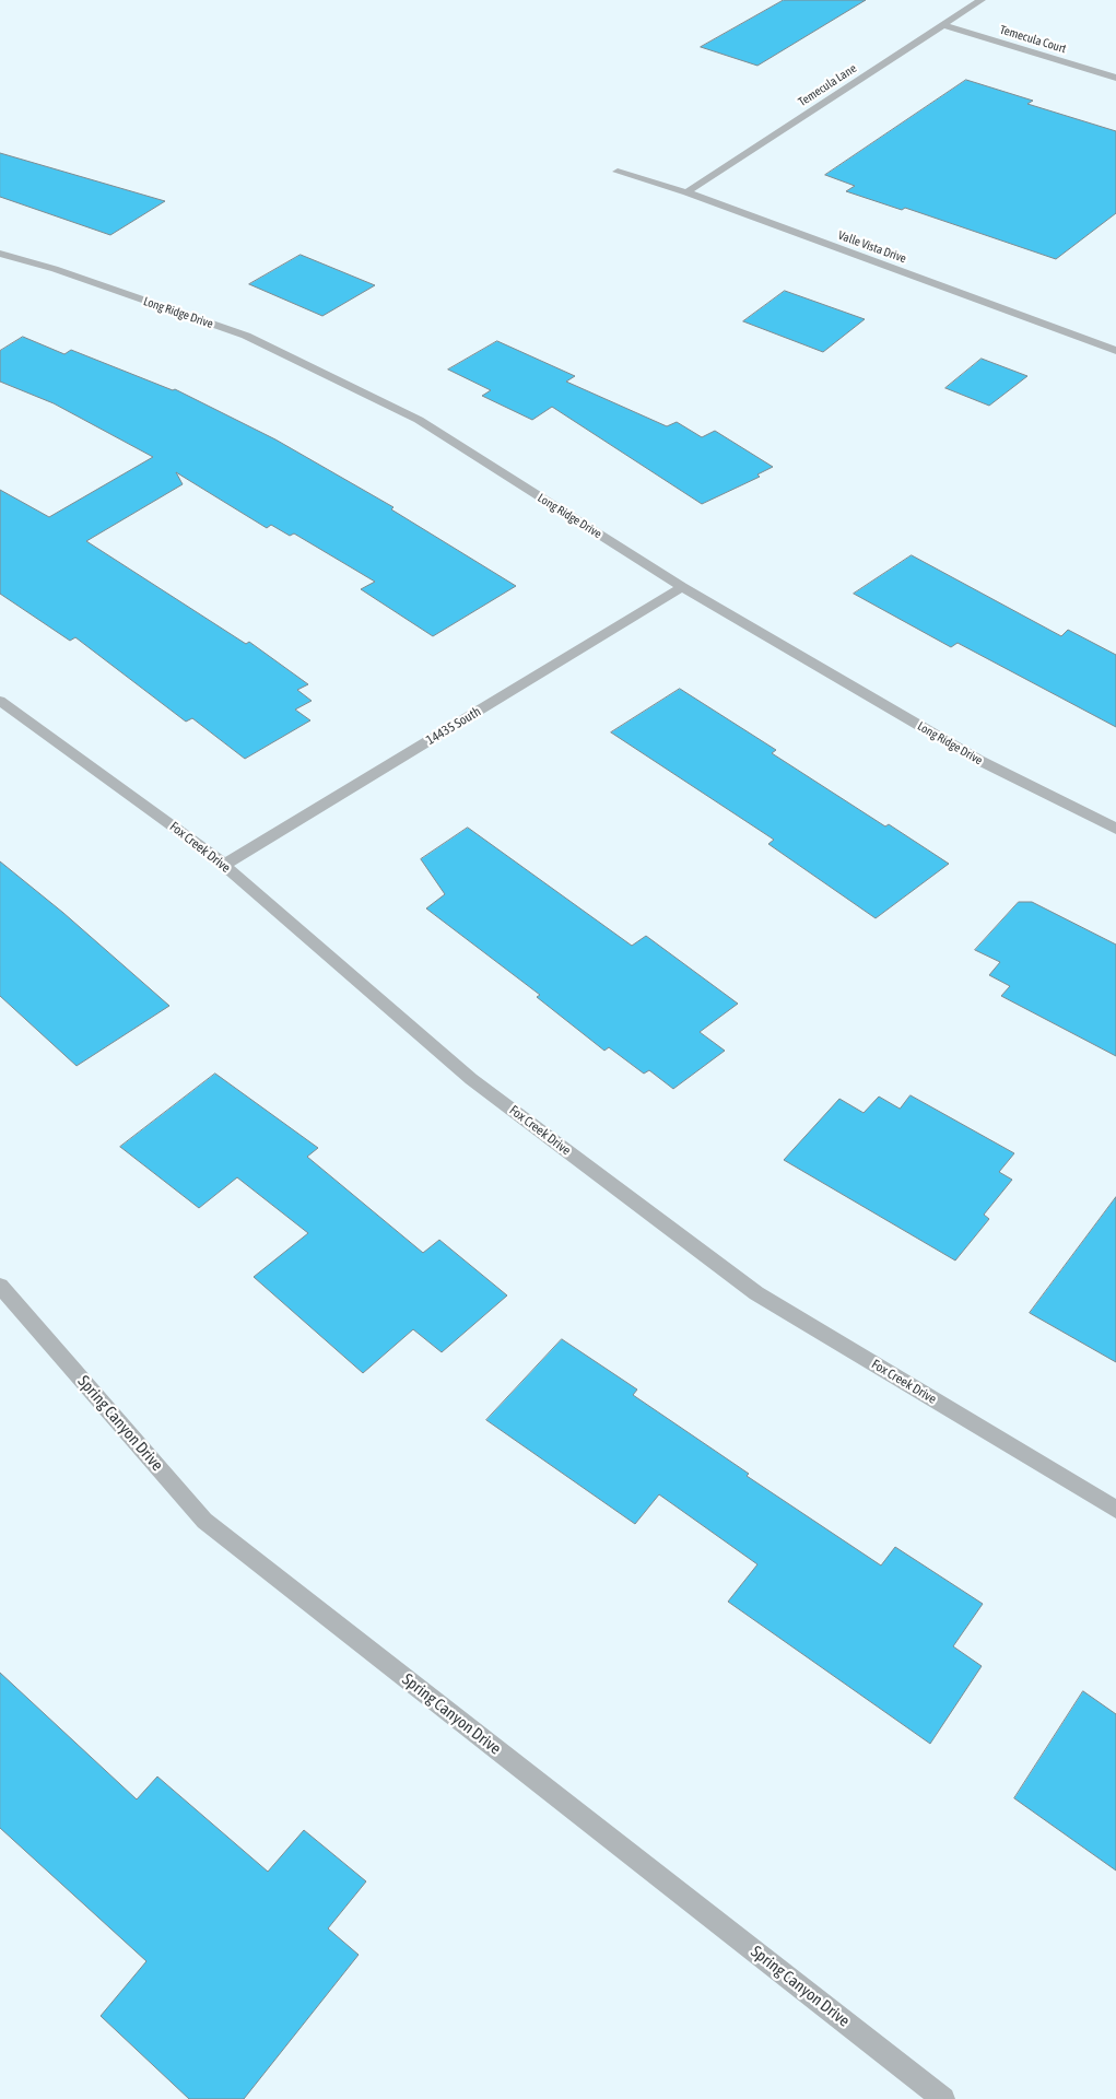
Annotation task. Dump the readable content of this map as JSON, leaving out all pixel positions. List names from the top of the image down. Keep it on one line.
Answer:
{"streets":{"street":["Temecula Court","Temecula Lane","Valle Vista Drive","Long Ridge Drive","14435 South","Fox Creek Drive","Spring Canyon Drive"]},"crossings":[["Temecula Court","Temecula Lane"],["Temecula Lane","Valle Vista Drive"],["Long Ridge Drive","14435 South"],["14435 South","Fox Creek Drive"]]}
